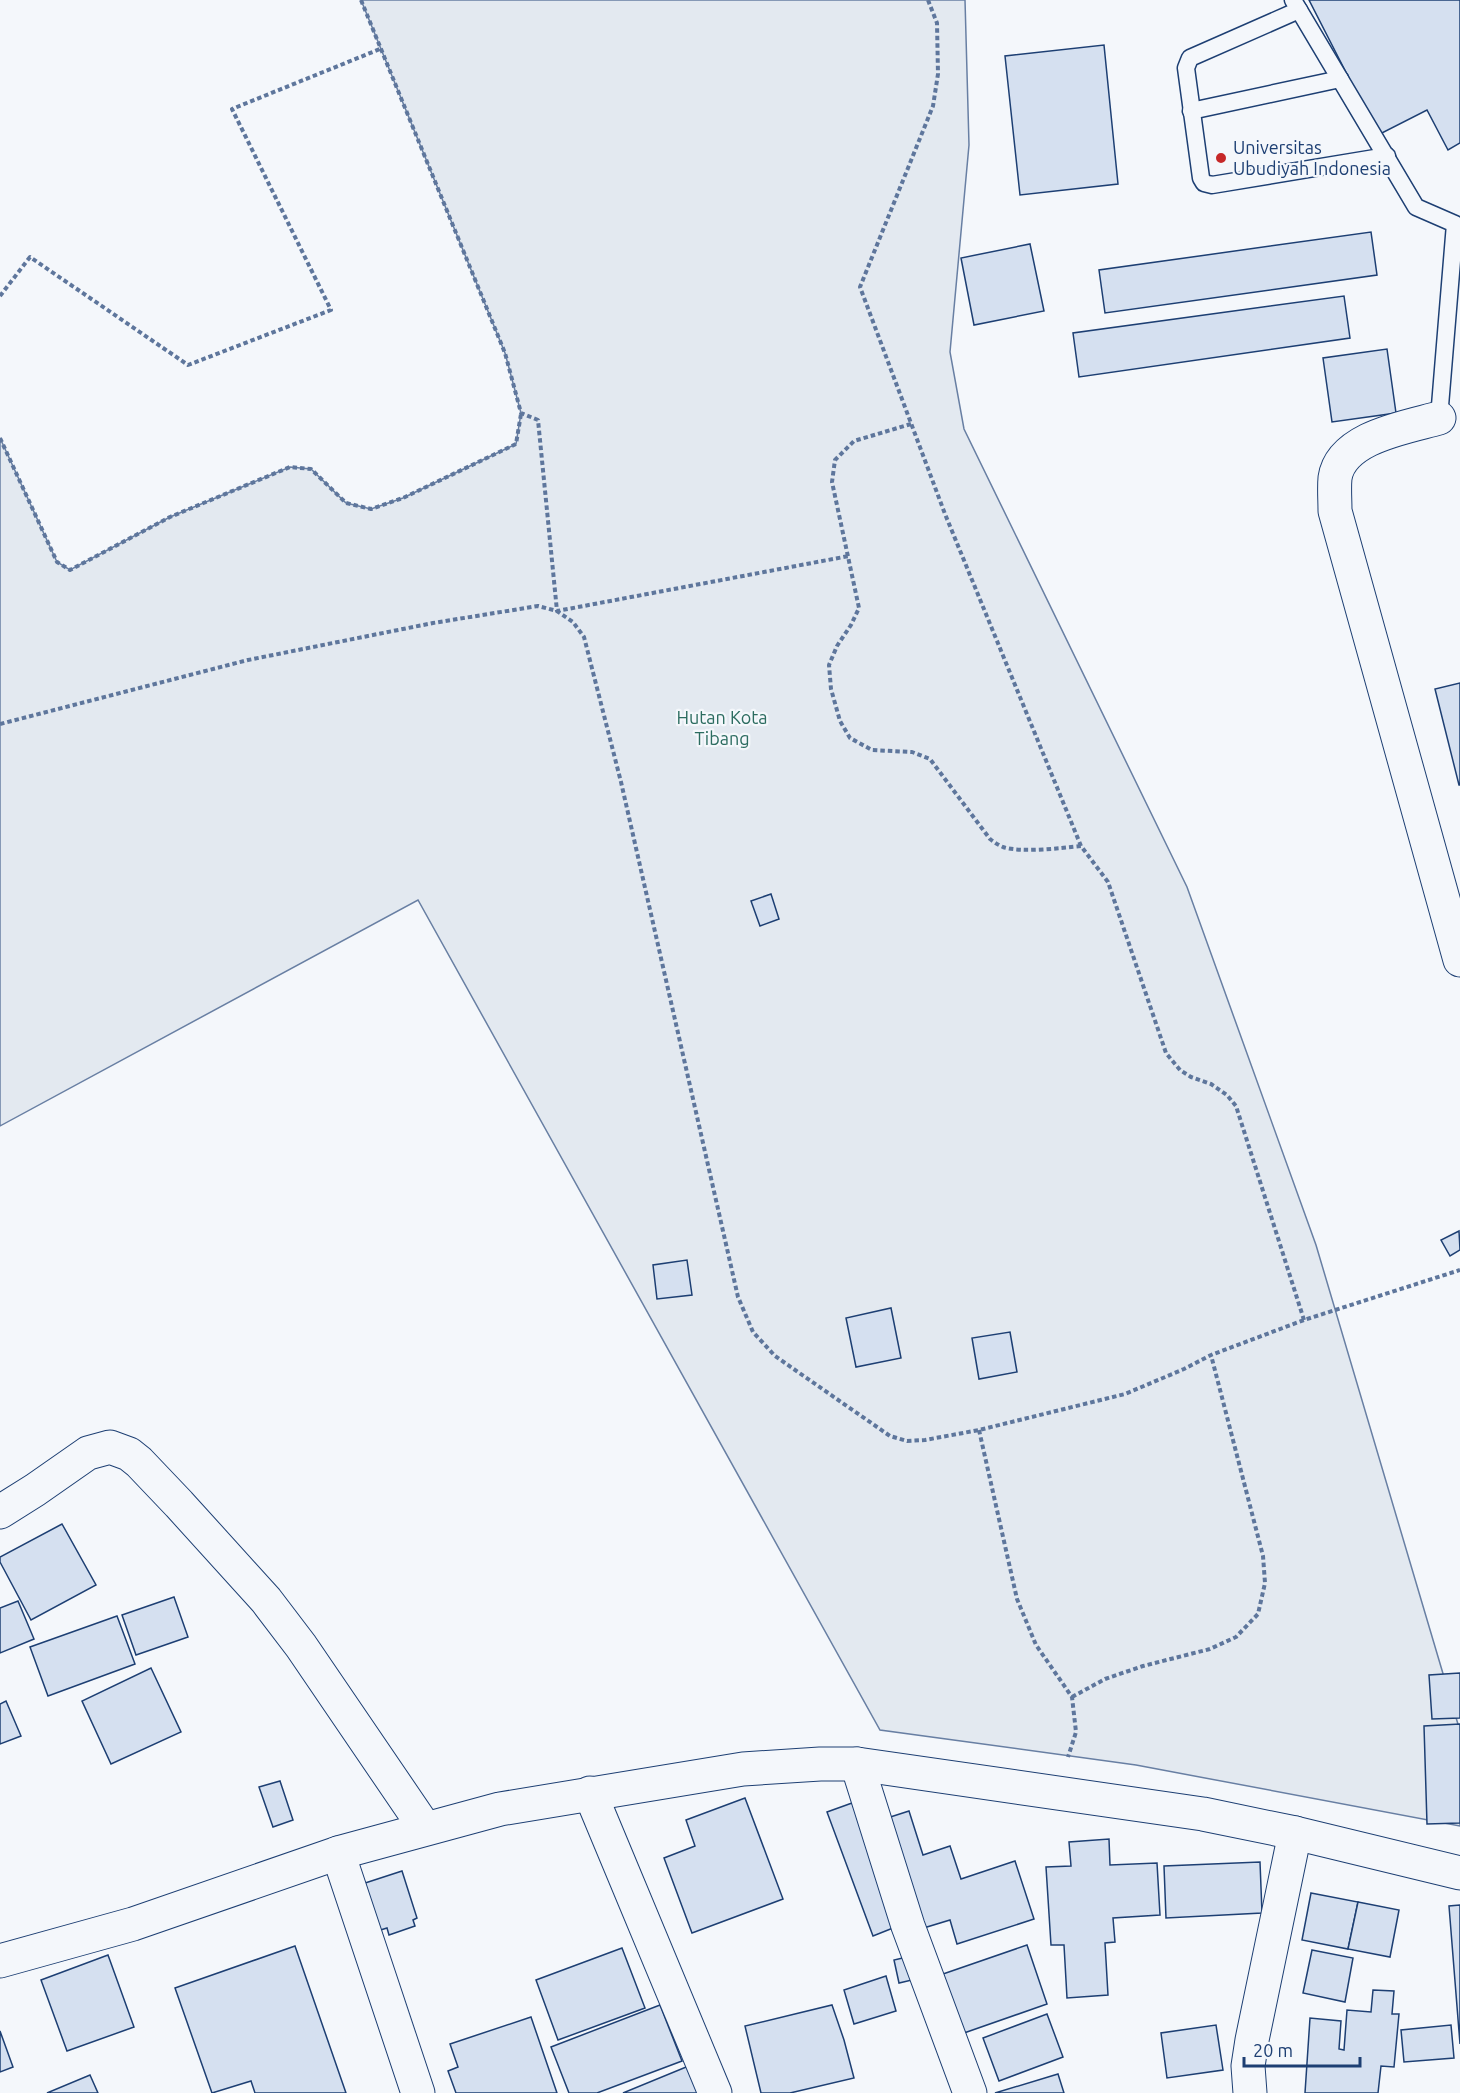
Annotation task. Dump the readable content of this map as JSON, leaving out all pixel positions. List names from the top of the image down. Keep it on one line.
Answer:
{"parks":["Hutan Kota Tibang"],"places":["Universitas Ubudiyah Indonesia"],"scale_bar":"20 m"}
